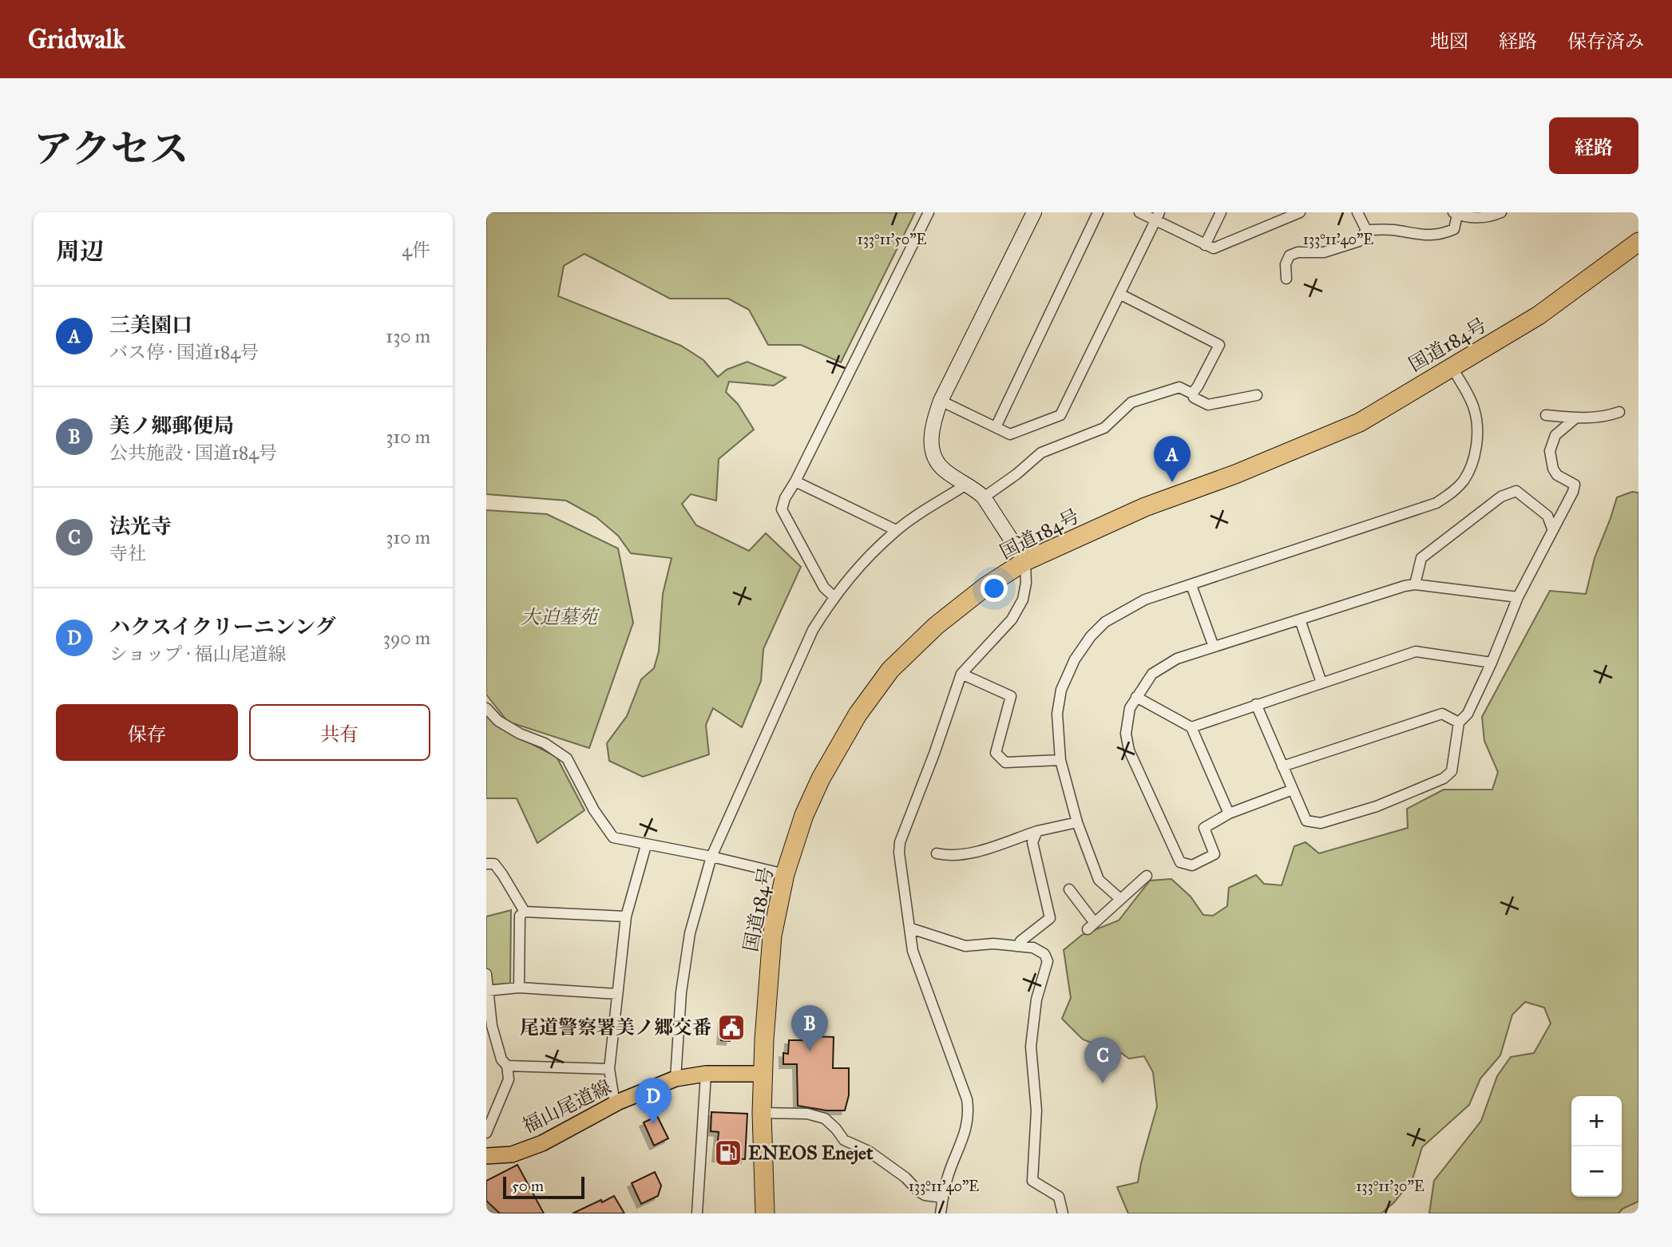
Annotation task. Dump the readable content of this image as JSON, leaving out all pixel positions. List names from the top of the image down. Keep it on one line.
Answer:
{"streets":{"highway":["国道184号"],"main road":["福山尾道線"]},"crossings":[["国道184号","福山尾道線"]],"parks":["大迫墓苑"],"places":{"public building":["尾道警察署美ノ郷交番"],"fuel station":["ENEOS Enejet"]},"scale_bar":"50 m","page":{"header":"Gridwalk","nav":["地図","経路","保存済み"],"title":"アクセス","buttons":["経路",["保存","共有"]],"heading":["周辺","4件"],"list":[{"mark":"A","name":"三美園口","note":"バス停 · 国道184号","value":"130 m"},{"mark":"B","name":"美ノ郷郵便局","note":"公共施設 · 国道184号","value":"310 m"},{"mark":"C","name":"法光寺","note":"寺社","value":"310 m"},{"mark":"D","name":"ハクスイクリーニンング","note":"ショップ · 福山尾道線","value":"390 m"}],"pins":["A","B","C","D"],"map_buttons":["+","−"],"scale":"50 m"},"coordinates":["133°11'40\"E","133°11'50\"E","133°11'30\"E"]}
